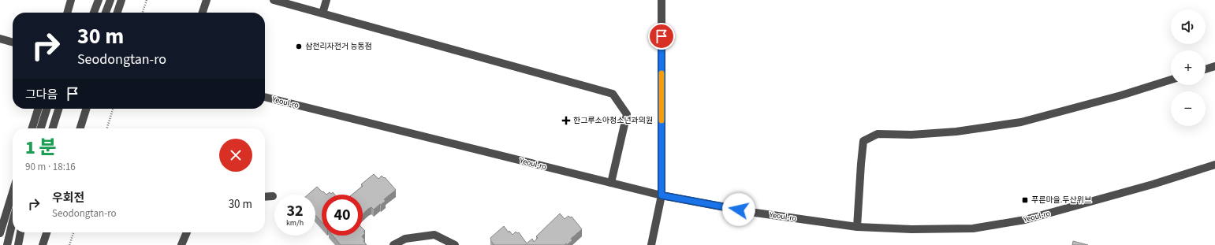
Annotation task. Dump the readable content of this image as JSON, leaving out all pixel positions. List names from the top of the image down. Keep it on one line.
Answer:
{"streets":{"street":["Yeoul-ro"]},"places":{"other":["삼천리자전거 능동점"],"health":["한그루소아청소년과의원"],"transit":["푸른마을.두산위브"]},"page":{"map_buttons":["+","−"],"turn":["30 m","Seodongtan-ro"],"then":"그다음","heading":["1 분","90 m · 18:16"],"list":[{"name":"우회전","note":"Seodongtan-ro","value":"30 m"}],"speed":"32 km/h","limit":"40"}}
